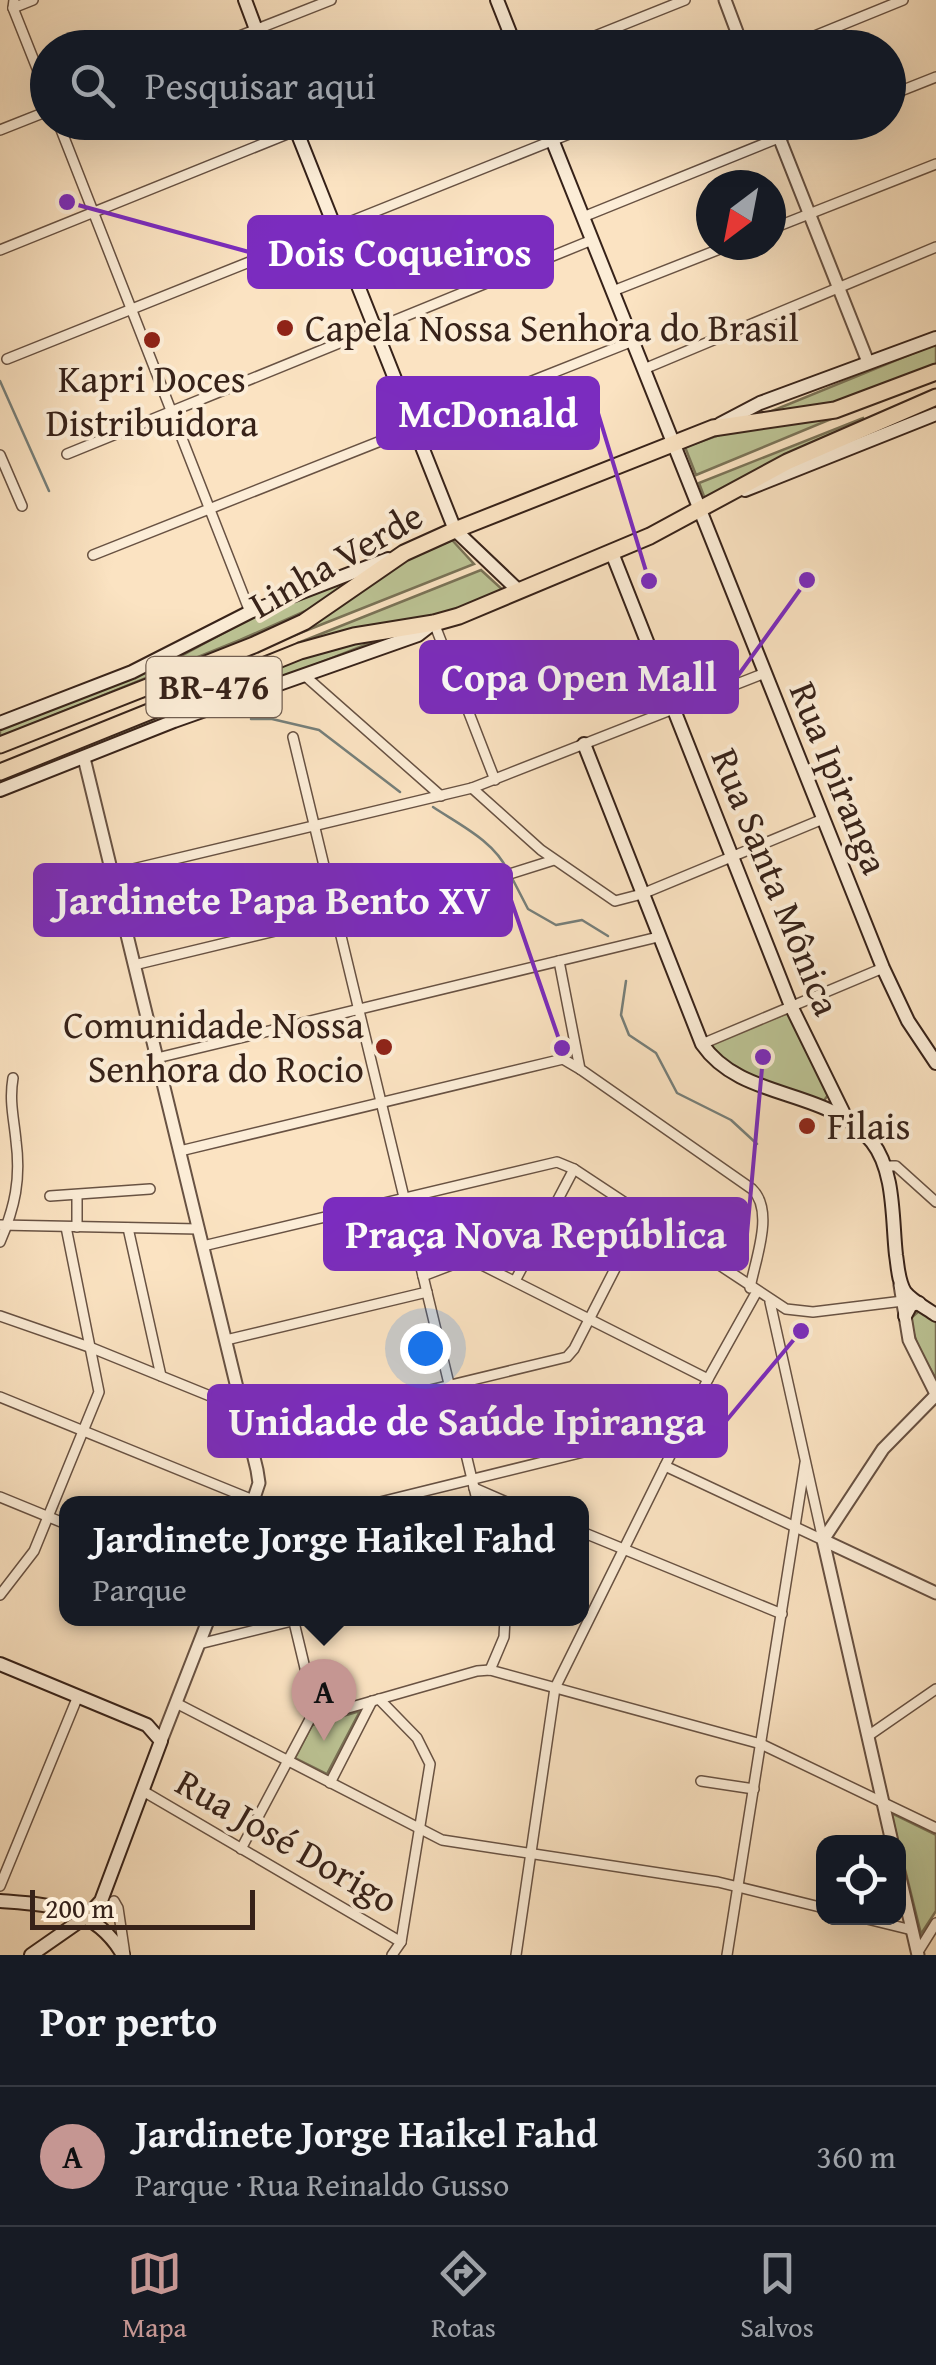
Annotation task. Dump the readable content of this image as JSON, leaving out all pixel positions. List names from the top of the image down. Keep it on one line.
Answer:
{"streets":{"highway":["Linha Verde","BR-476"],"main road":["Rua Ipiranga","Rua Santa Mônica"],"street":["Rua José Dorigo"]},"crossings":[["Linha Verde","Rua Ipiranga"],["Linha Verde","Rua Santa Mônica"]],"places":["Dois Coqueiros","Capela Nossa Senhora do Brasil","Kapri Doces Distribuidora","Copa Open Mall","McDonald","Comunidade Nossa Senhora do Rocio","Jardinete Papa Bento XV","Praça Nova República","Filais","Unidade de Saúde Ipiranga"],"scale_bar":"200 m","north":"bottom left","page":{"search":"Pesquisar aqui","popup":["Jardinete Jorge Haikel Fahd","Parque"],"pins":"A","scale":"200 m","heading":"Por perto","list":[{"mark":"A","name":"Jardinete Jorge Haikel Fahd","note":"Parque · Rua Reinaldo Gusso","value":"360 m"}],"nav":["Mapa","Rotas","Salvos"]}}
